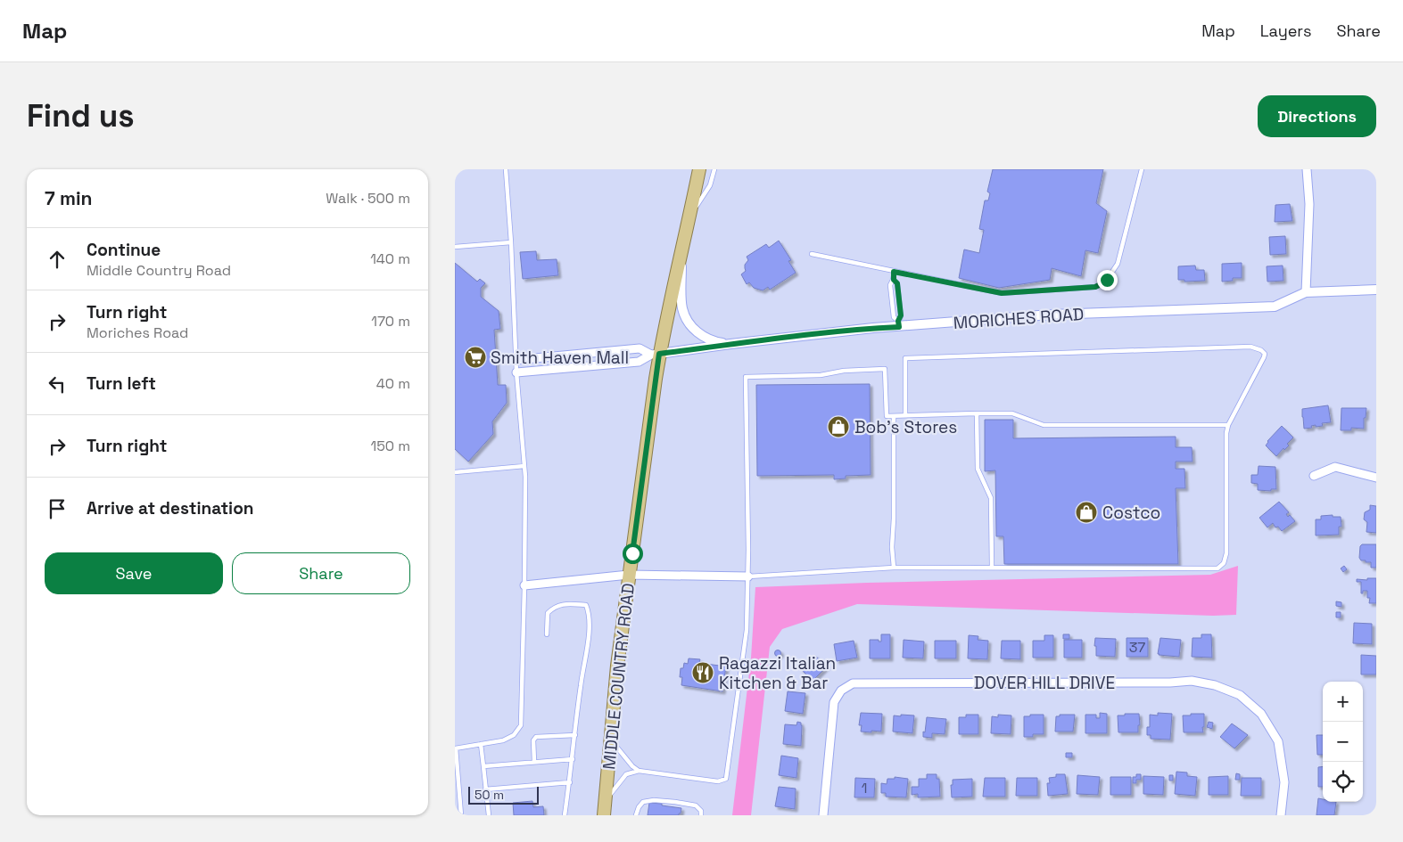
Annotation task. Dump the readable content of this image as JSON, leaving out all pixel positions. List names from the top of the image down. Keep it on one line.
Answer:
{"streets":{"main road":["MIDDLE COUNTRY ROAD"],"street":["MORICHES ROAD","DOVER HILL DRIVE"]},"crossings":[["MORICHES ROAD","MIDDLE COUNTRY ROAD"]],"places":{"supermarket":["Smith Haven Mall"],"shop":["Bob's Stores","Costco"],"restaurant":["Ragazzi Italian Kitchen & Bar"]},"house_numbers":["37","1"],"scale_bar":"50 m","page":{"header":"Map","nav":["Map","Layers","Share"],"buttons":["Directions",["Save","Share"]],"title":"Find us","heading":["7 min","Walk · 500 m"],"list":[["Continue","Middle Country Road","140 m"],["Turn right","Moriches Road","170 m"],["Turn left","40 m"],["Turn right","150 m"],"Arrive at destination"],"map_buttons":["+","−"],"scale":"50 m"}}
